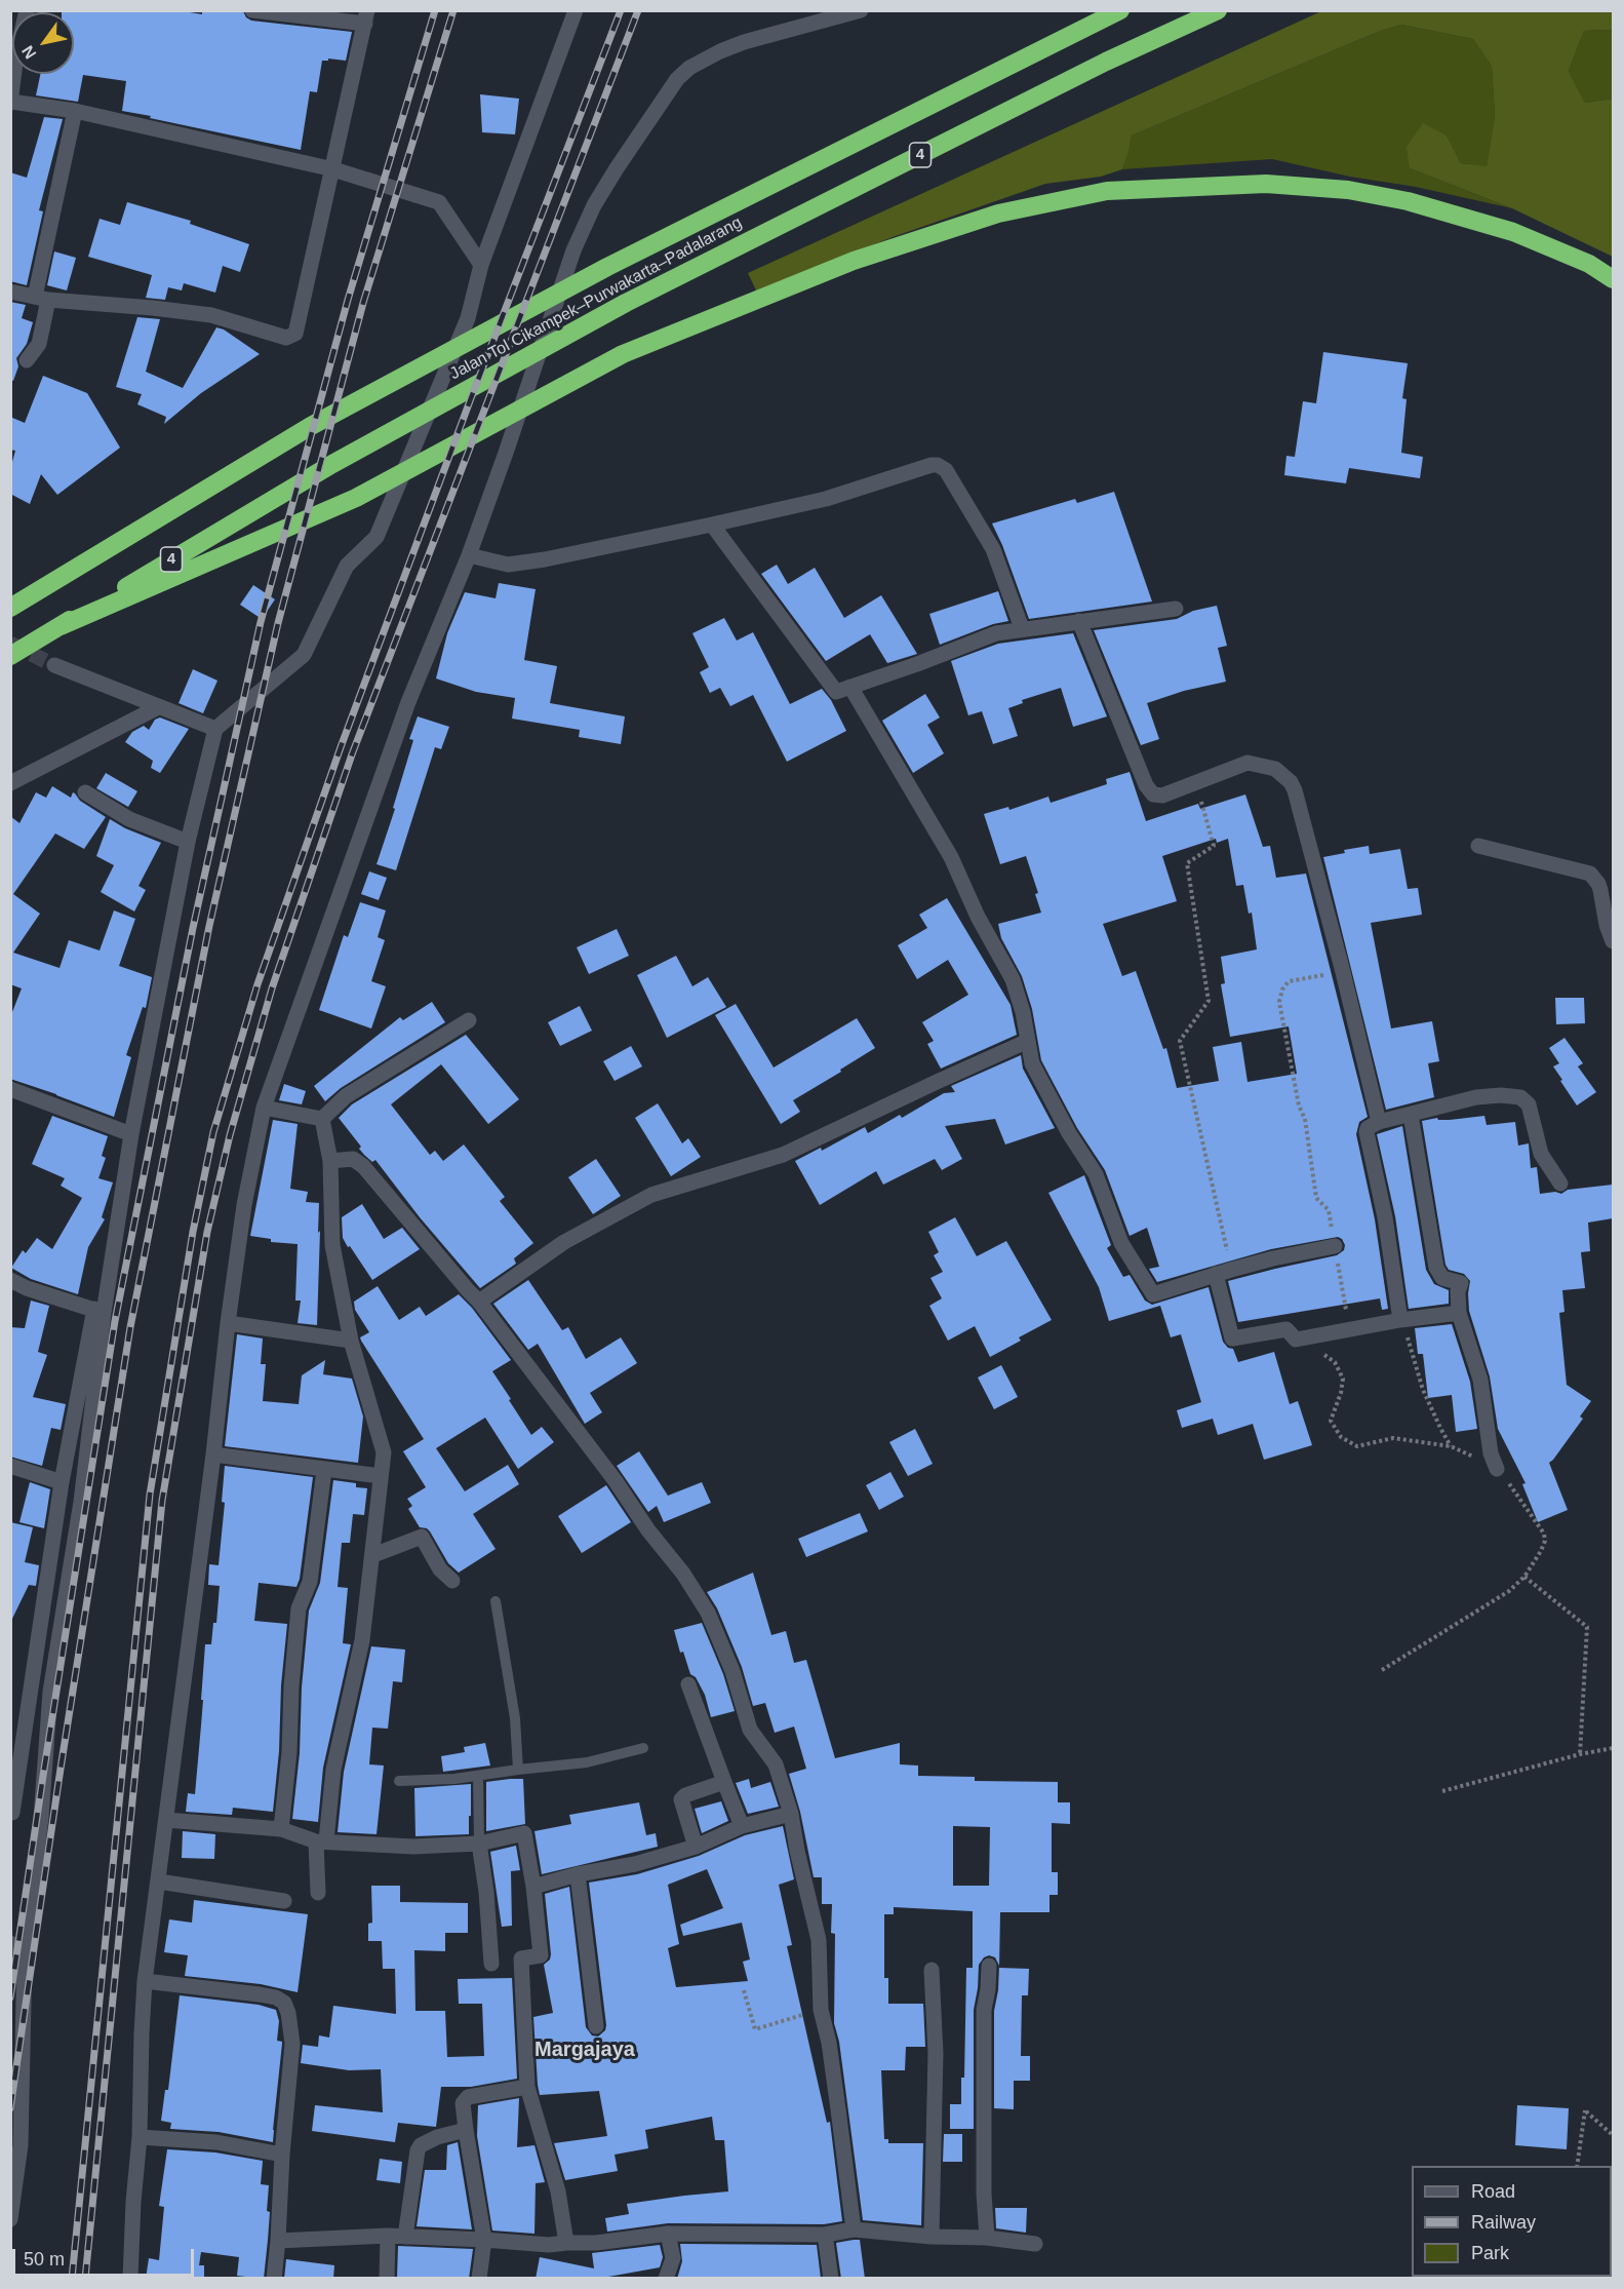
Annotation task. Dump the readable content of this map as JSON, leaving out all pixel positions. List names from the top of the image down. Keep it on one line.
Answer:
{"streets":{"highway":["4","Jalan Tol Cikampek–Purwakarta–Padalarang"]},"districts":["Margajaya"],"legend":["Road","Railway","Park"],"scale_bar":"50 m","north":"bottom left"}
